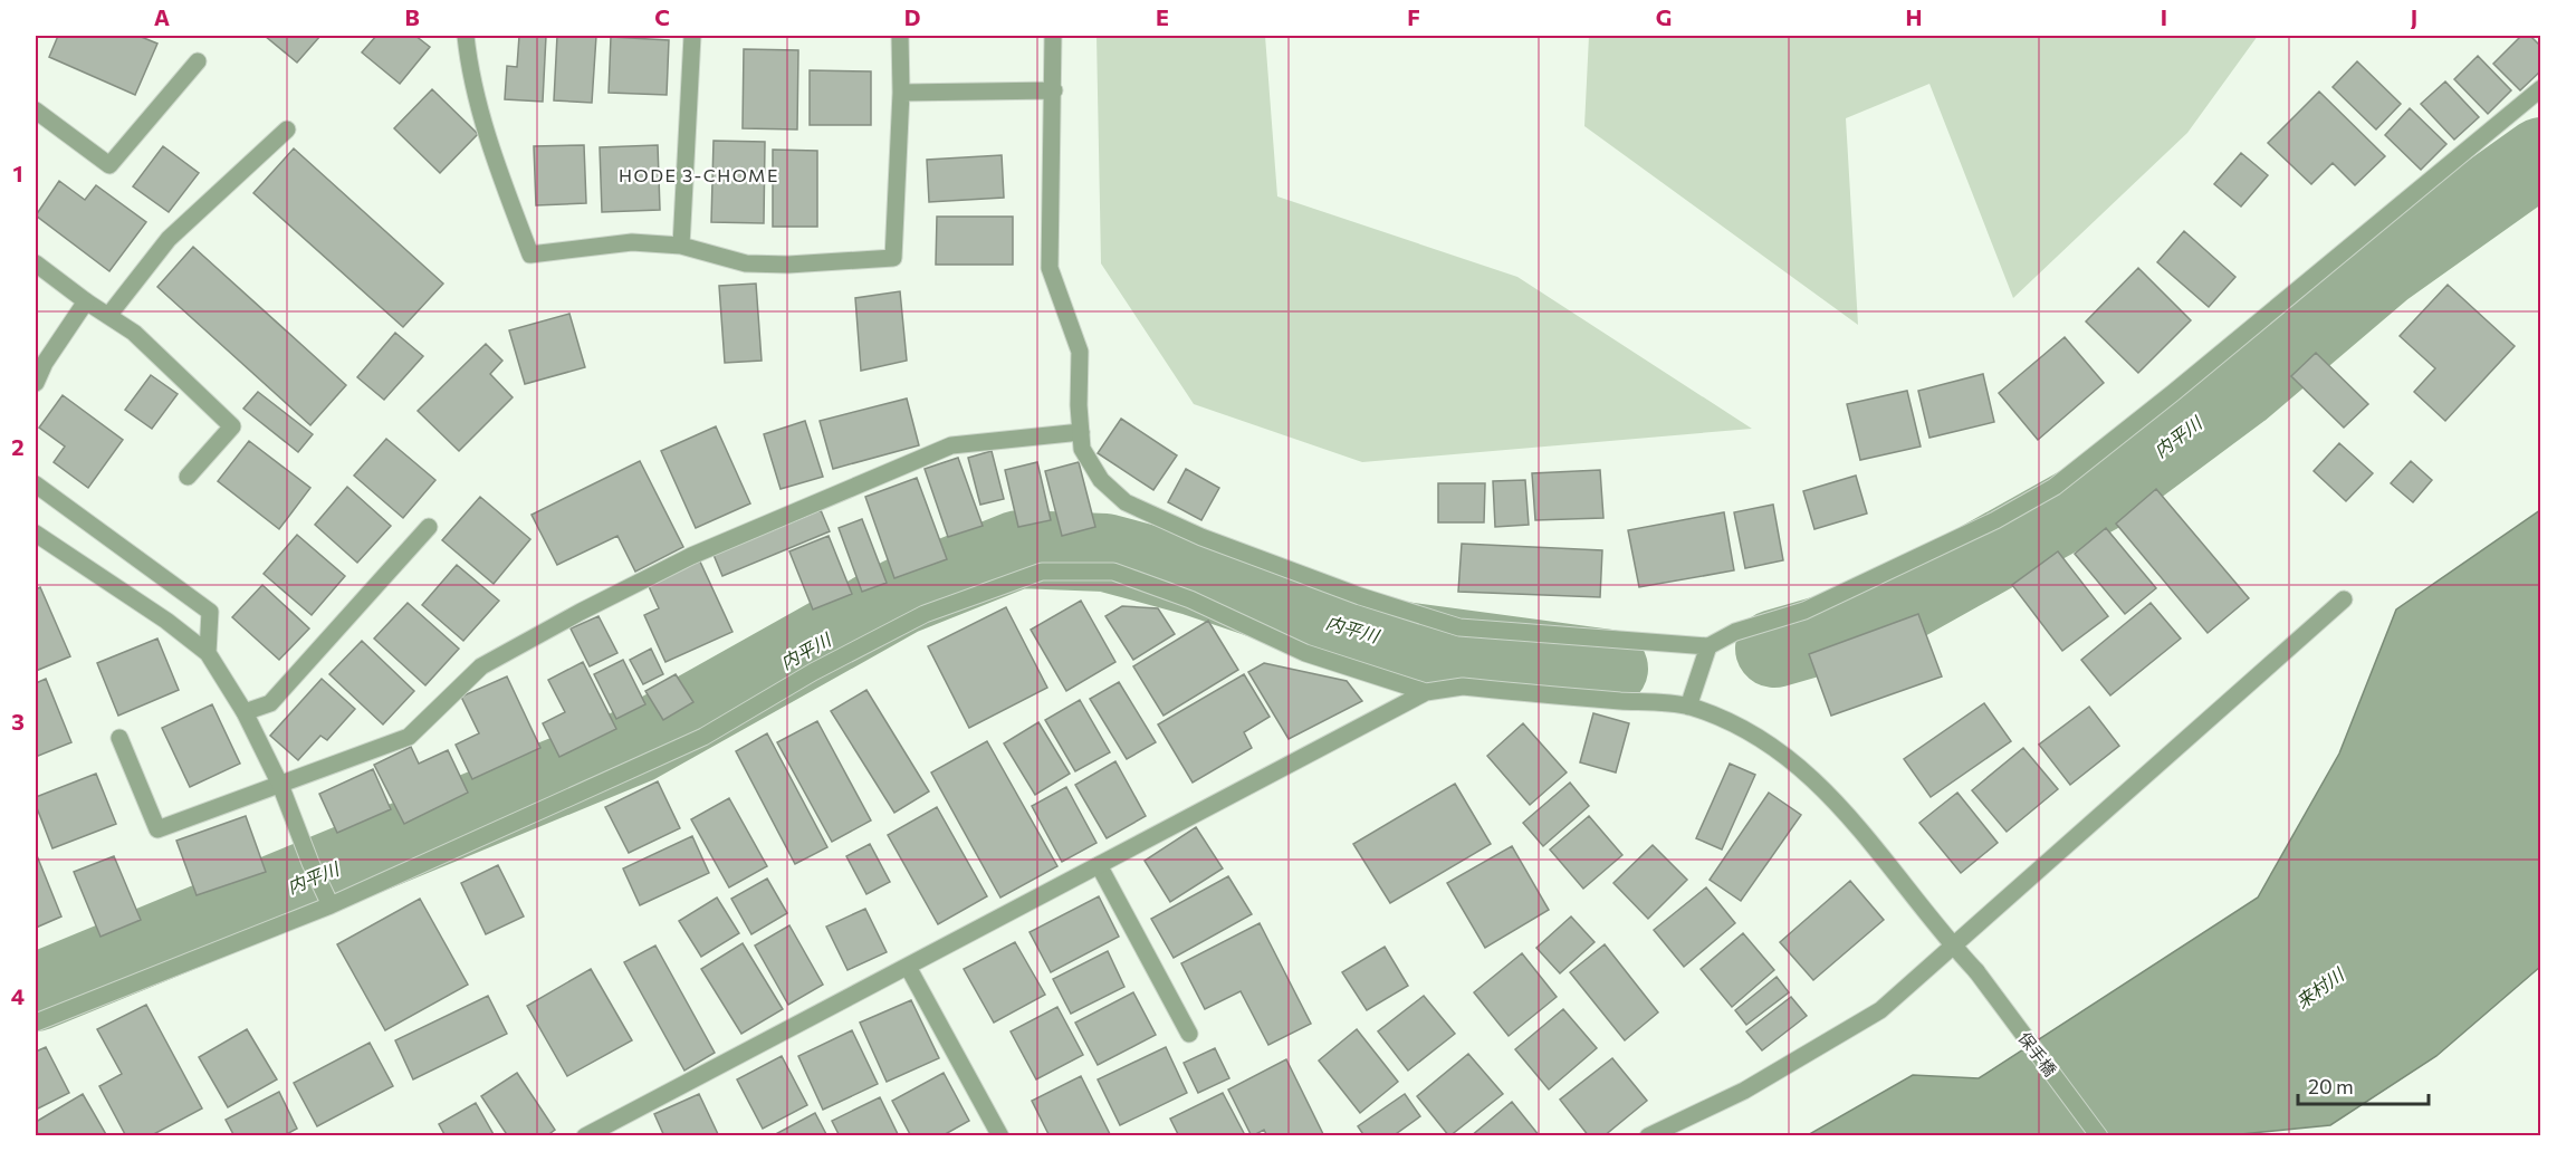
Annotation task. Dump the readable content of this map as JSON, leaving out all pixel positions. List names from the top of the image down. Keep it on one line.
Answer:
{"streets":{"street":["保手橋"]},"districts":["HODE 3-CHOME"],"water":["内平川","来村川"],"scale_bar":"20 m","grid":{"columns":["A","B","C","D","E","F","G","H","I","J"],"rows":["1","2","3","4"]}}
